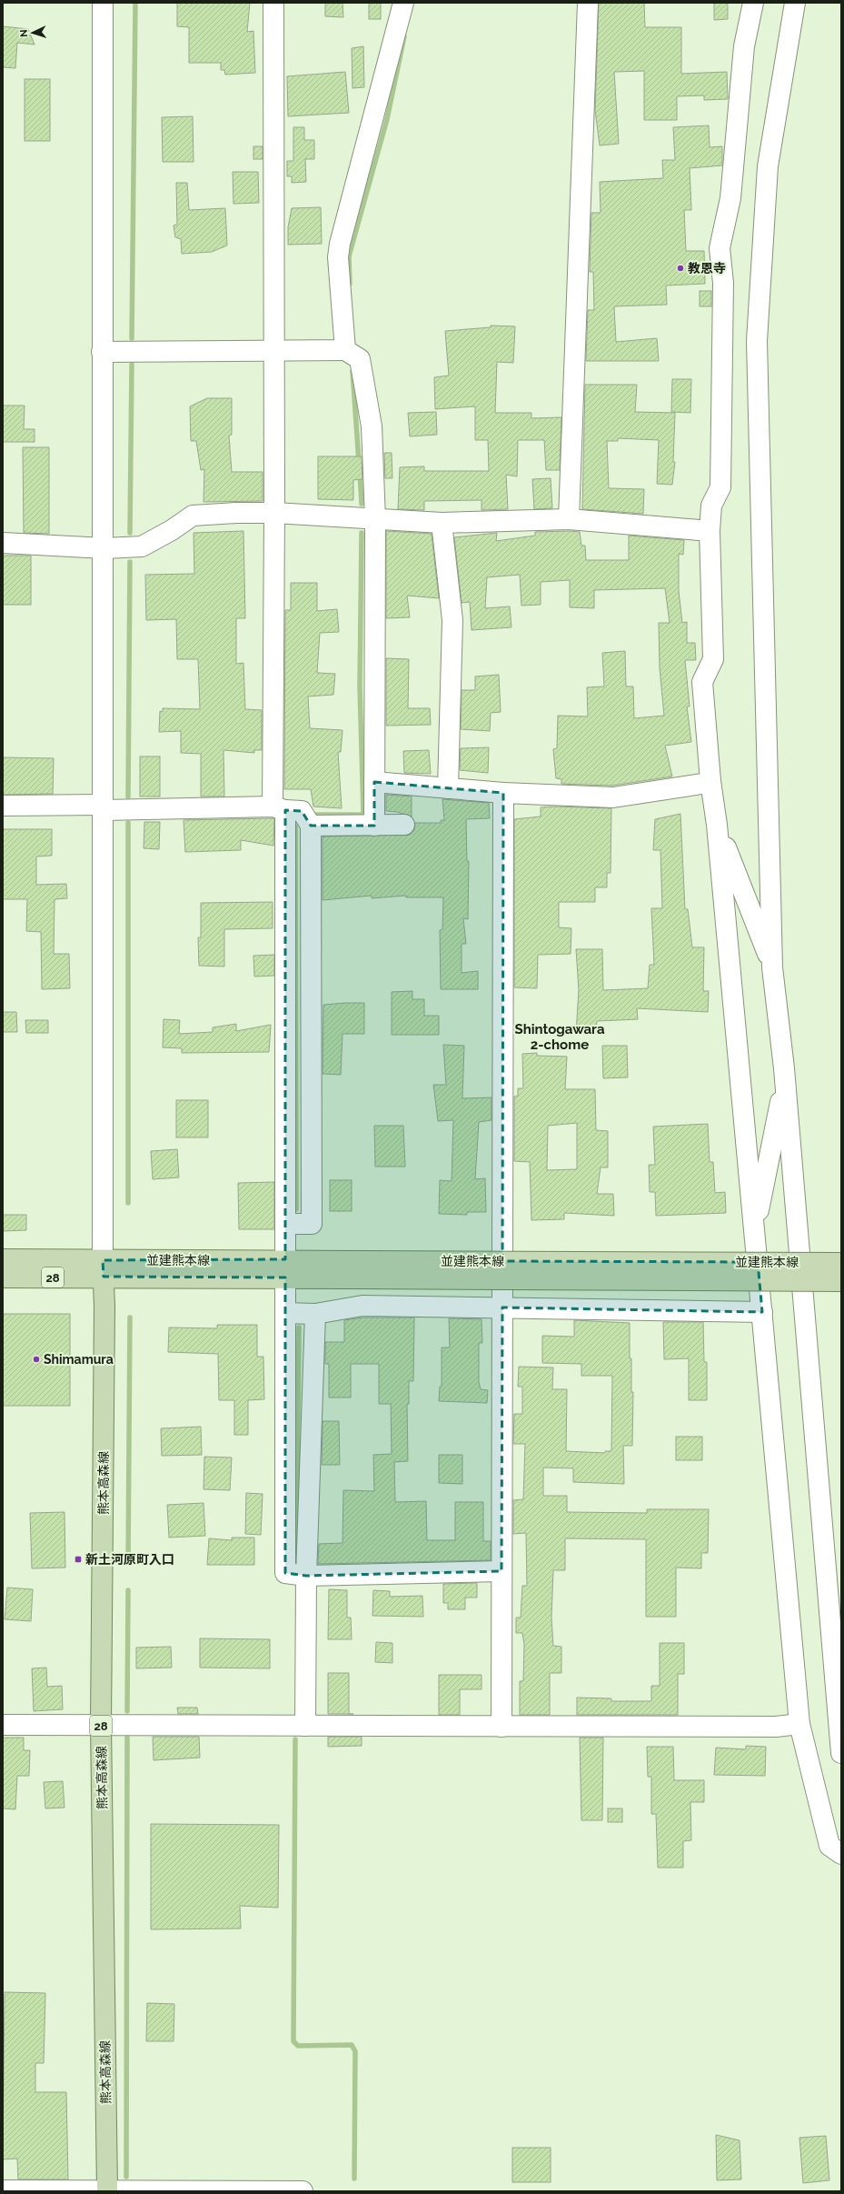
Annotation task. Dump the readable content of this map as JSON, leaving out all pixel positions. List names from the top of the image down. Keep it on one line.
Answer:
{"streets":{"main road":["並建熊本線","28","熊本高森線"]},"crossings":[["並建熊本線","28"],["並建熊本線","熊本高森線"],["28","熊本高森線"]],"districts":["Shintogawara 2-chome"],"places":{"other":["教恩寺","Shimamura"],"transit":["新土河原町入口"]},"north":"left"}
